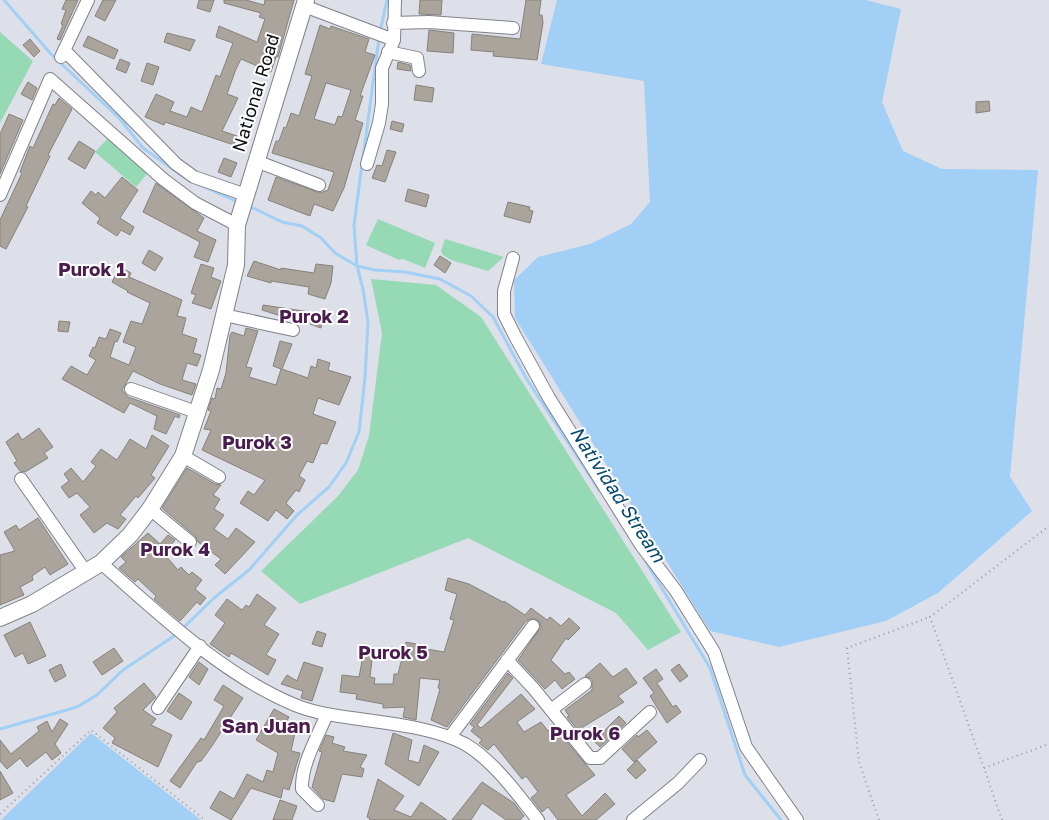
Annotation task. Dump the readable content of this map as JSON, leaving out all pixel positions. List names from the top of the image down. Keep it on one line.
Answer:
{"streets":{"main road":["National Road"]},"districts":["Purok 1","Purok 2","Purok 3","Purok 4","Purok 5","San Juan","Purok 6"],"water":["Natividad Stream"]}
